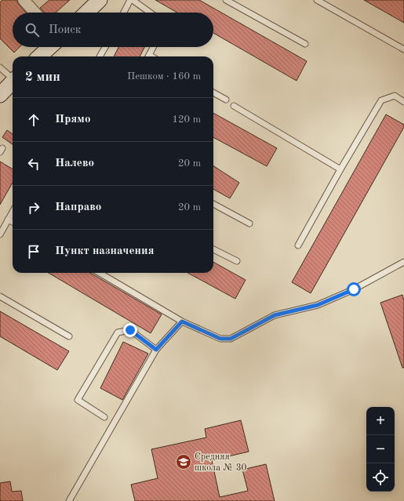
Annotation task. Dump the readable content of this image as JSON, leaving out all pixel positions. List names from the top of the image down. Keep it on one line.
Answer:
{"places":{"school or university":["Средняя школа № 30"]},"page":{"search":"Поиск","heading":["2 мин","Пешком · 160 m"],"list":[["Прямо","120 m"],["Налево","20 m"],["Направо","20 m"],"Пункт назначения"],"map_buttons":["+","−"]}}
